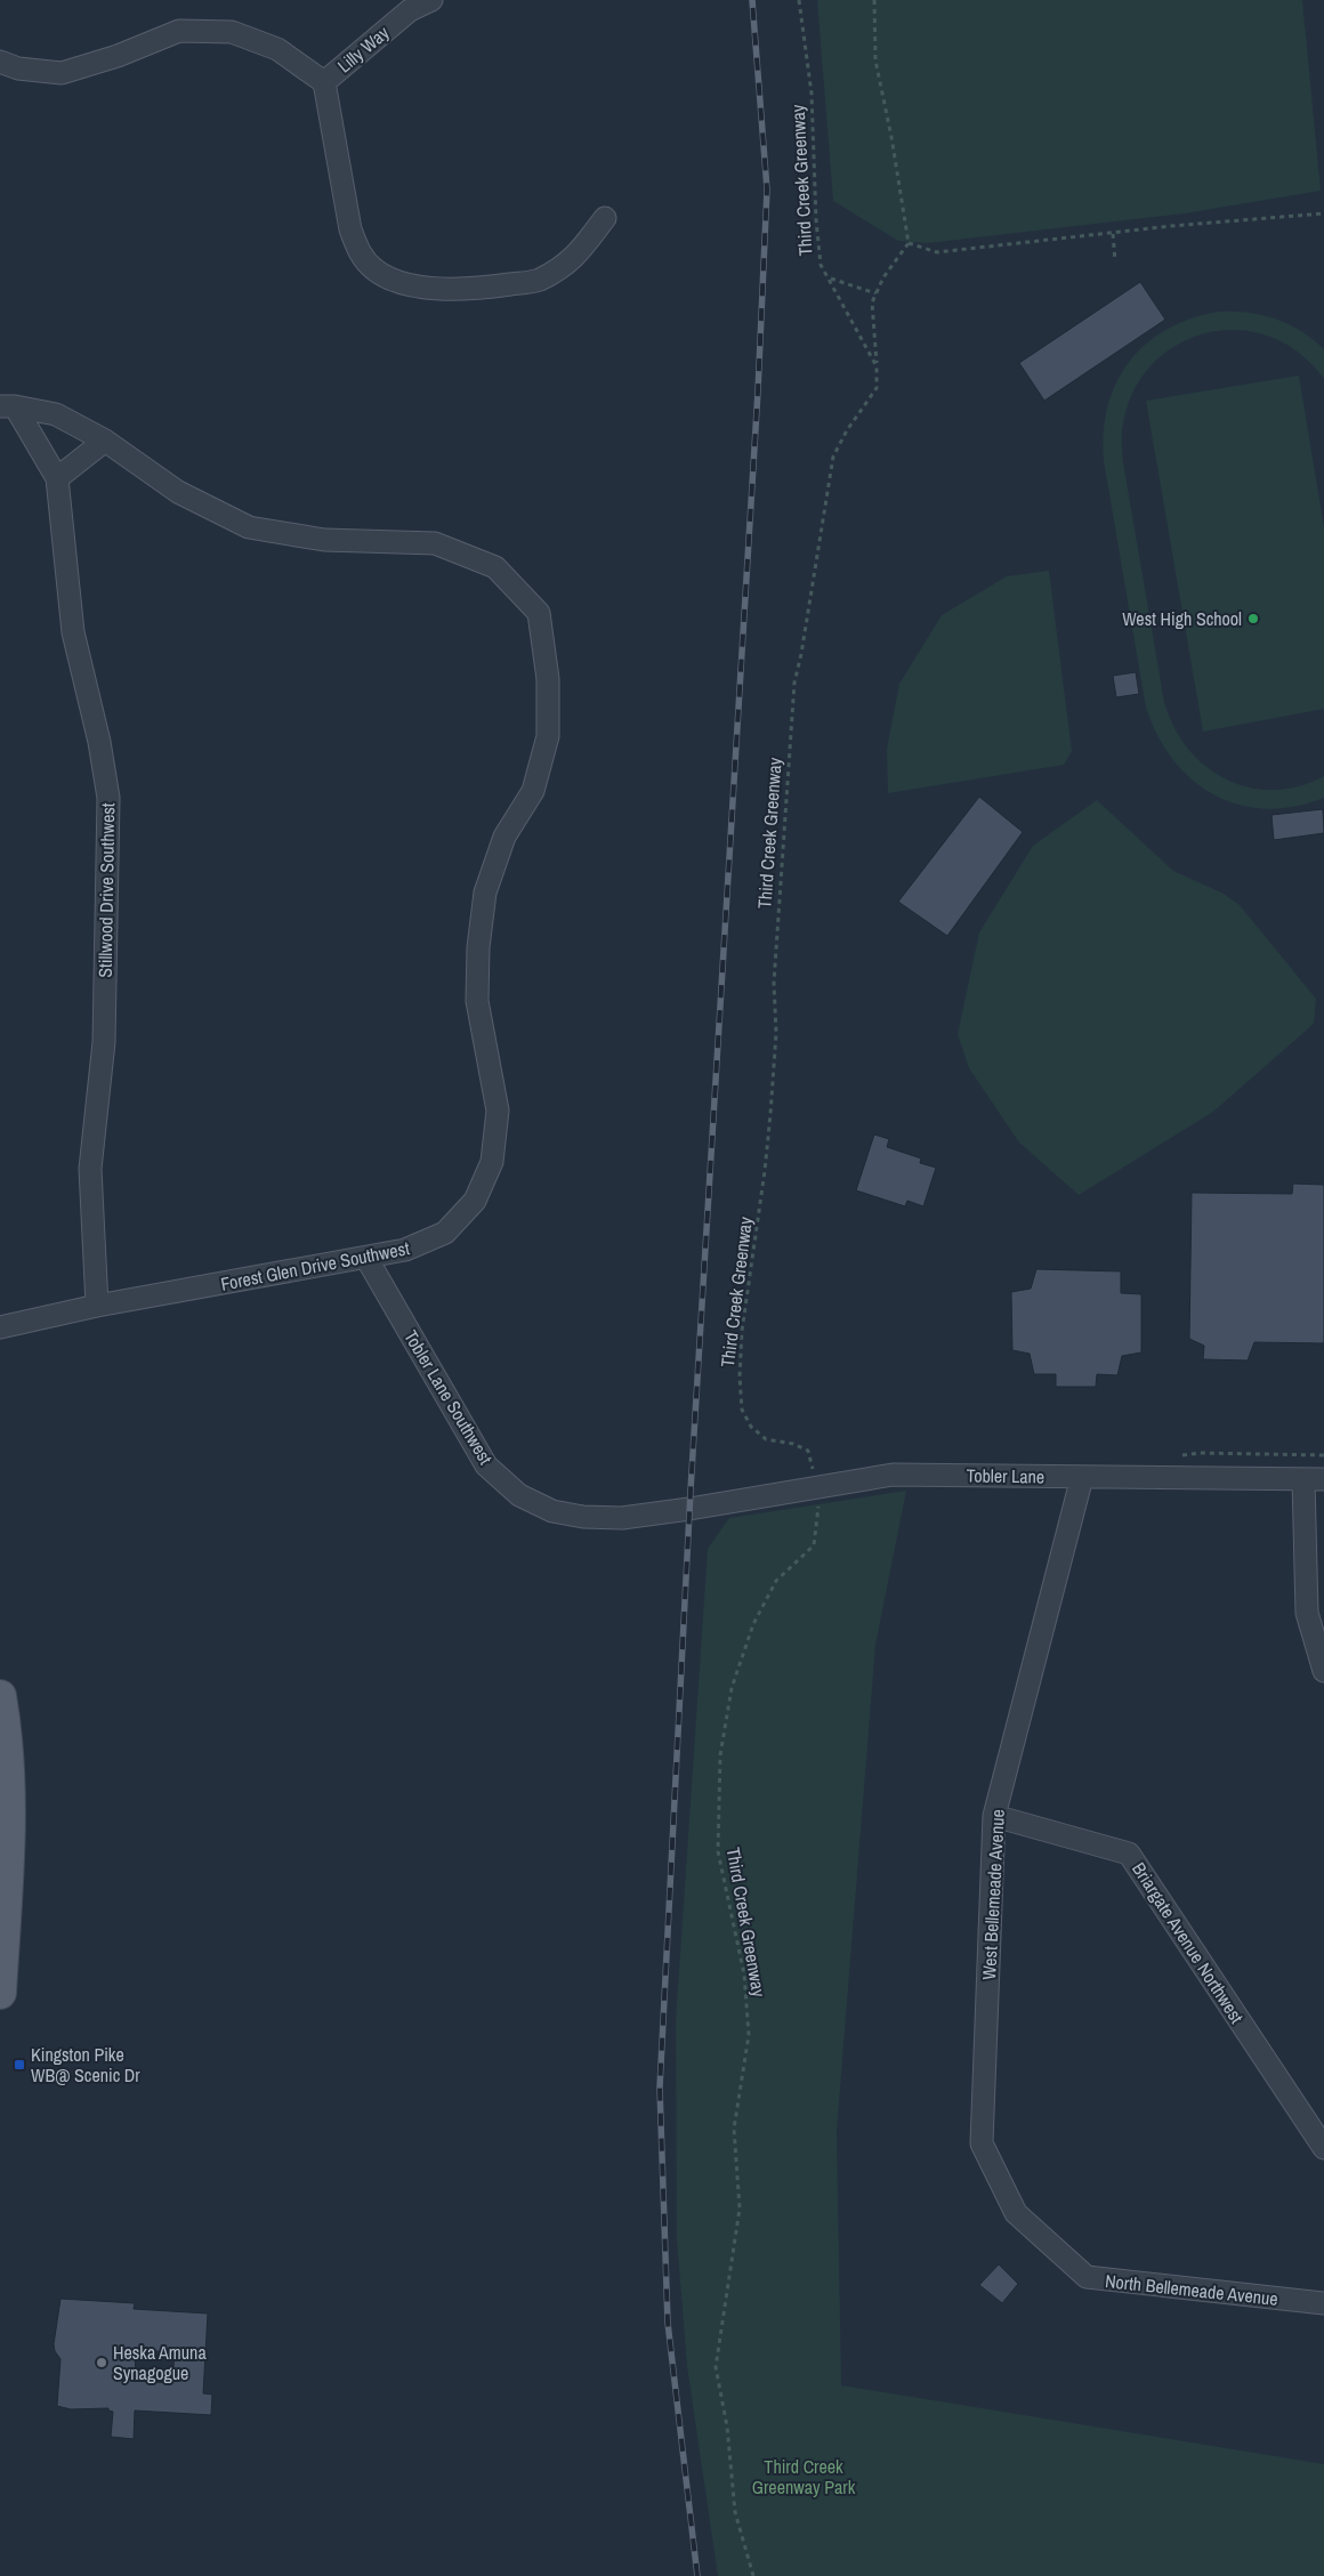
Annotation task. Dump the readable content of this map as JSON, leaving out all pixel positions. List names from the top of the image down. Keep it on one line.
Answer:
{"streets":{"street":["Lilly Way","Stillwood Drive Southwest","Forest Glen Drive Southwest","Tobler Lane Southwest","Tobler Lane","West Bellemeade Avenue","Briargate Avenue Northwest","North Bellemeade Avenue"],"path":["Third Creek Greenway"]},"crossings":[["Third Creek Greenway","Tobler Lane"],["Stillwood Drive Southwest","Forest Glen Drive Southwest"],["Forest Glen Drive Southwest","Tobler Lane Southwest"],["Tobler Lane Southwest","Tobler Lane"],["Tobler Lane","West Bellemeade Avenue"],["West Bellemeade Avenue","Briargate Avenue Northwest"],["West Bellemeade Avenue","North Bellemeade Avenue"]],"parks":["Third Creek Greenway Park"],"places":{"other":["West High School","Heska Amuna Synagogue"],"transit":["Kingston Pike WB@ Scenic Dr"]}}
